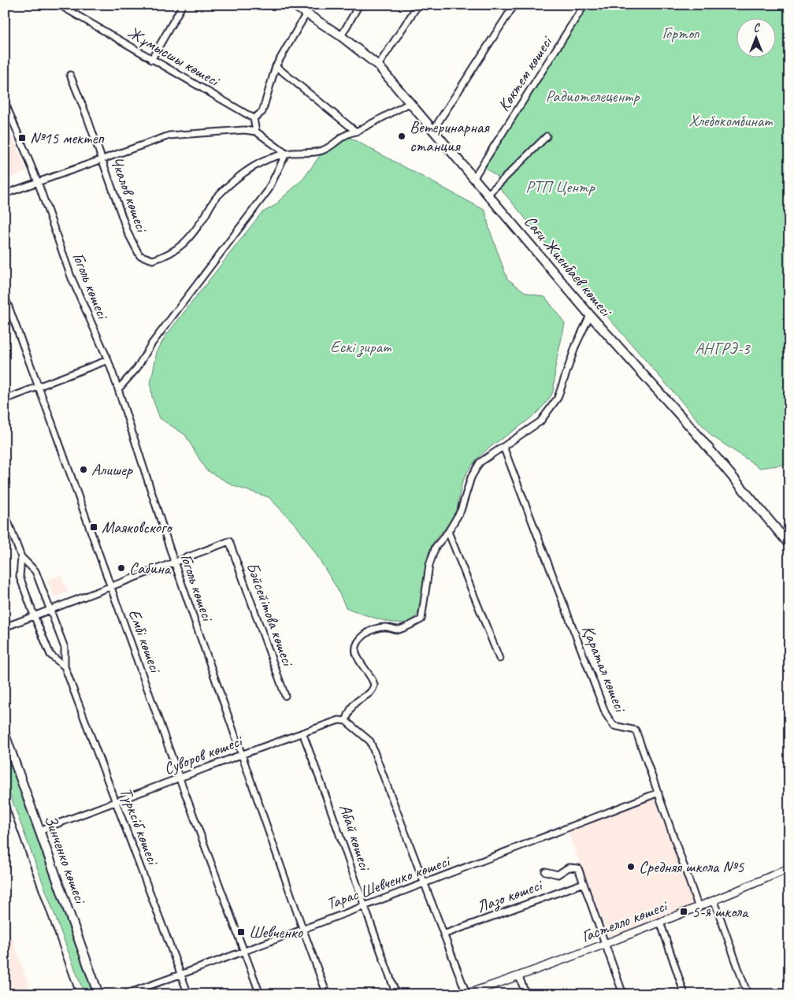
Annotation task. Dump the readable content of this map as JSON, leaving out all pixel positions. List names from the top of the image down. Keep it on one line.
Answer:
{"streets":{"main road":["Сағи Жиенбаев көшесі","Зинченко көшесі"],"street":["Жұмысшы көшесі","Көктем көшесі","Чкалов көшесі","Гоголь көшесі","Бәйсейітова көшесі","Ембі көшесі","Қаратал көшесі","Суворов көшесі","Түрксіб көшесі","Абай көшесі","Тарас Шевченко көшесі","Лазо көшесі","Гастелло көшесі"]},"crossings":[["Көктем көшесі","Сағи Жиенбаев көшесі"],["Гоголь көшесі","Бәйсейітова көшесі"],["Гоголь көшесі","Суворов көшесі"],["Гоголь көшесі","Тарас Шевченко көшесі"],["Ембі көшесі","Суворов көшесі"],["Ембі көшесі","Тарас Шевченко көшесі"],["Қаратал көшесі","Тарас Шевченко көшесі"],["Қаратал көшесі","Гастелло көшесі"],["Суворов көшесі","Түрксіб көшесі"],["Суворов көшесі","Абай көшесі"],["Суворов көшесі","Зинченко көшесі"],["Түрксіб көшесі","Тарас Шевченко көшесі"],["Абай көшесі","Тарас Шевченко көшесі"],["Лазо көшесі","Гастелло көшесі"]],"parks":["Гортоп","Радиотелецентр","Хлебокомбинат","РТП Центр","Ескі зират","АНГРЭ-3"],"places":{"other":["Ветеринарная станция","Алишер","Сабина","Средняя школа №5"],"transit":["№15 мектеп","Маяковского","5-я школа","Шевченко"]},"north":"top"}
